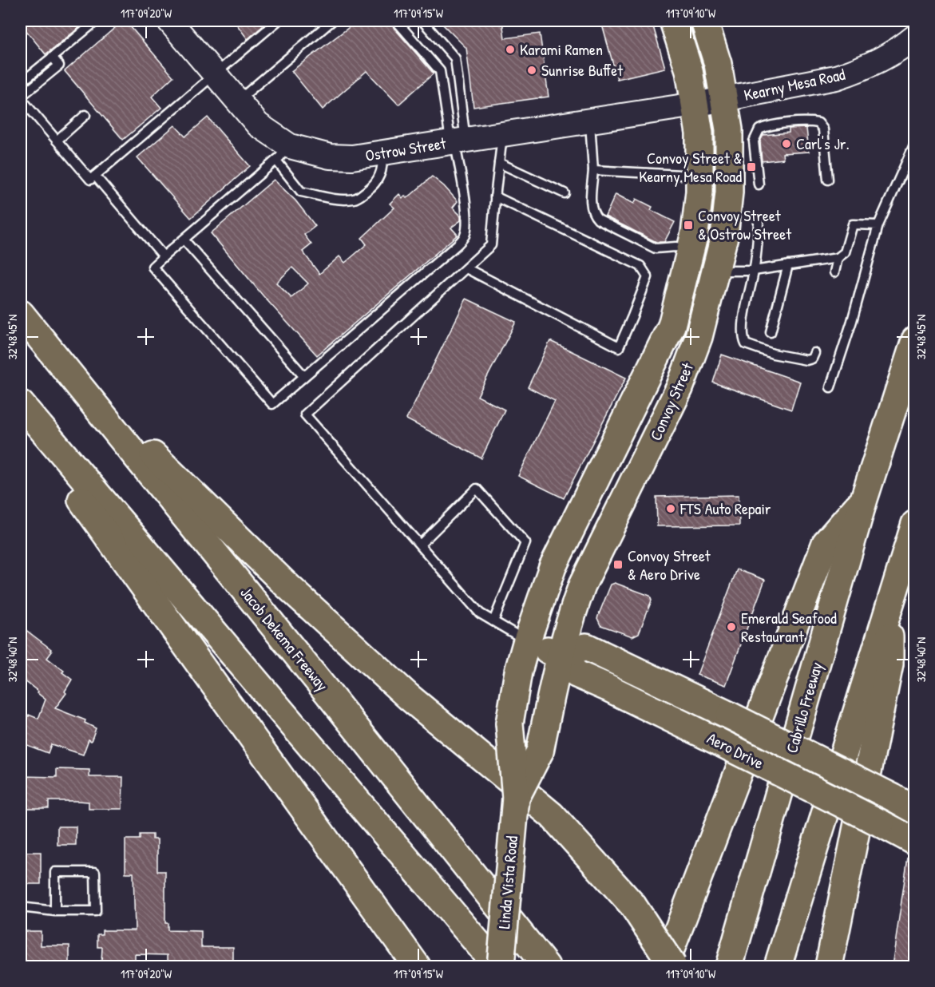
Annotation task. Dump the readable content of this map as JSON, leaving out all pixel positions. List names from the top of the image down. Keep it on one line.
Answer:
{"streets":{"main road":["Convoy Street","Jacob Dekema Freeway","Cabrillo Freeway","Aero Drive","Linda Vista Road"],"street":["Kearny Mesa Road","Ostrow Street"]},"crossings":[["Kearny Mesa Road","Ostrow Street"],["Kearny Mesa Road","Convoy Street"],["Ostrow Street","Convoy Street"],["Convoy Street","Aero Drive"],["Convoy Street","Linda Vista Road"],["Aero Drive","Linda Vista Road"]],"places":{"other":["Karami Ramen","Sunrise Buffet","Carl's Jr.","FTS Auto Repair","Emerald Seafood Restaurant"],"transit":["Convoy Street & Kearny Mesa Road","Convoy Street & Ostrow Street","Convoy Street & Aero Drive"]},"coordinates":["117°09'20\"W","117°09'15\"W","117°09'10\"W","32°48'45\"N","32°48'40\"N"]}
